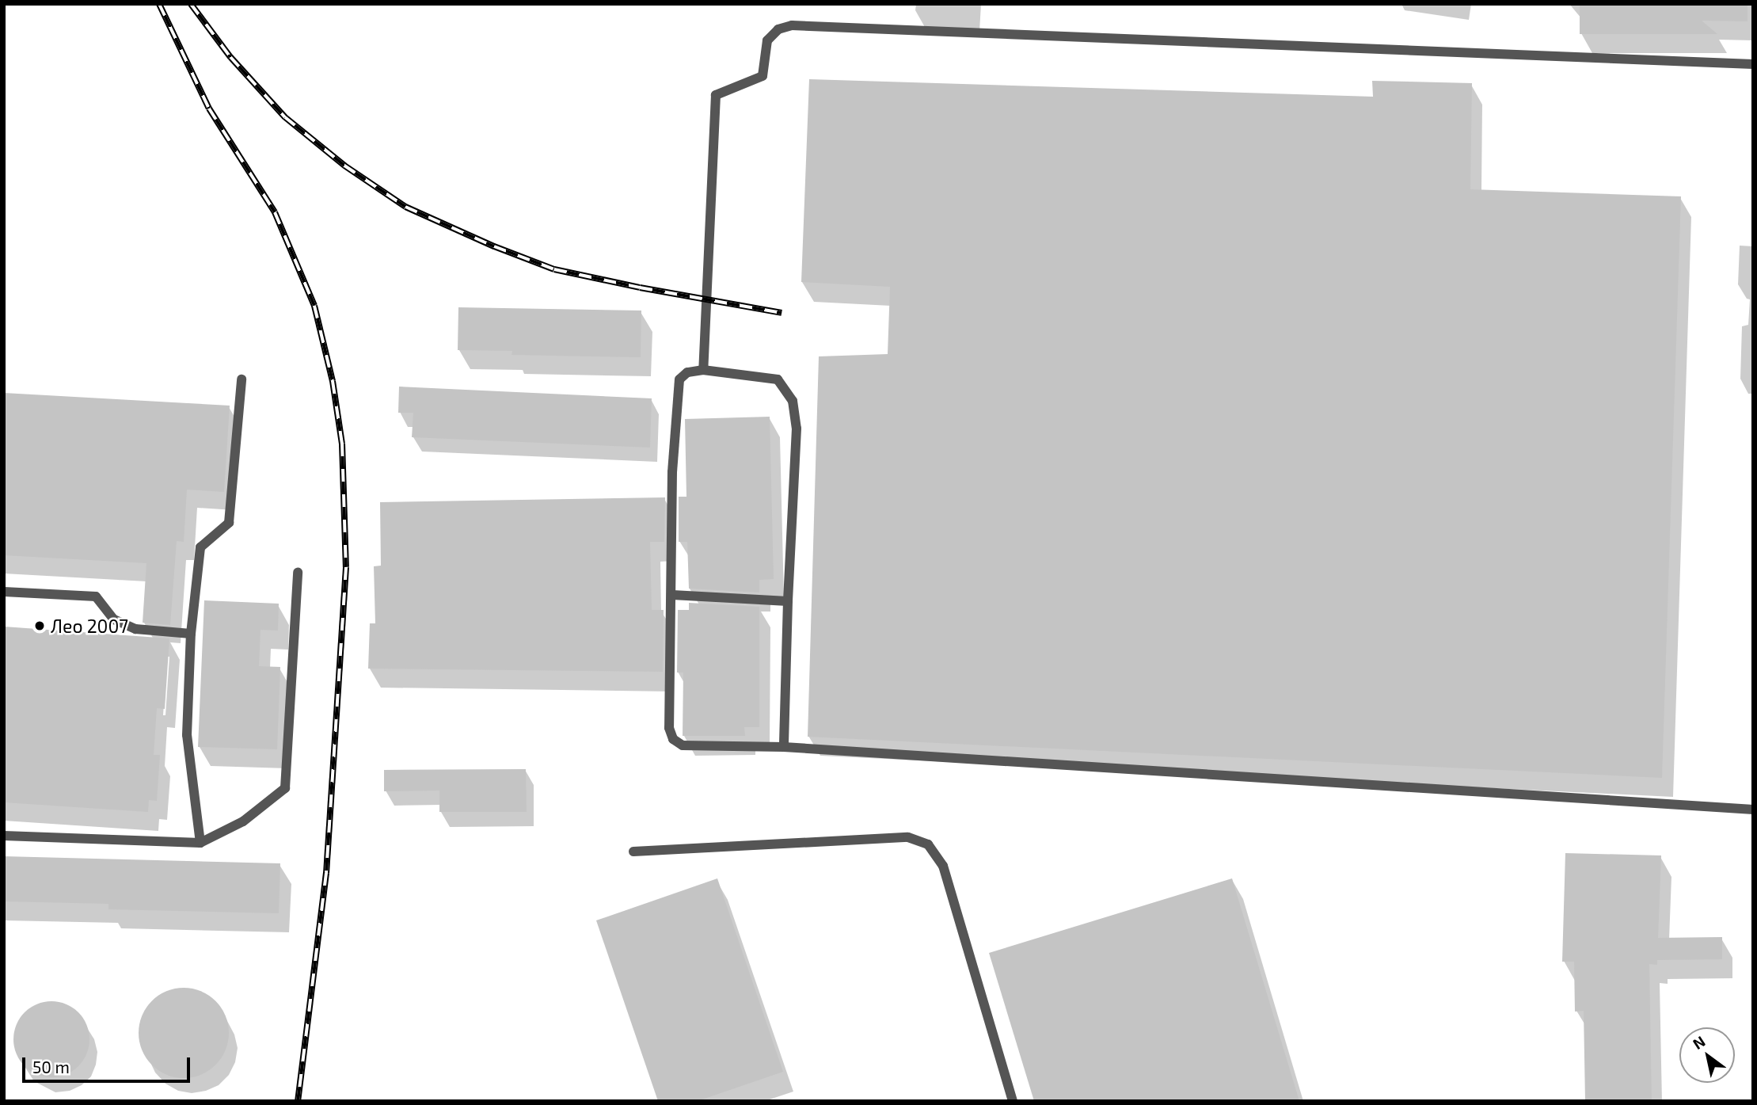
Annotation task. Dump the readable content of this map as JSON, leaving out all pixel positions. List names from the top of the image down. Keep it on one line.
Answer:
{"places":["Лео 2007"],"scale_bar":"50 m","north":"top left"}
